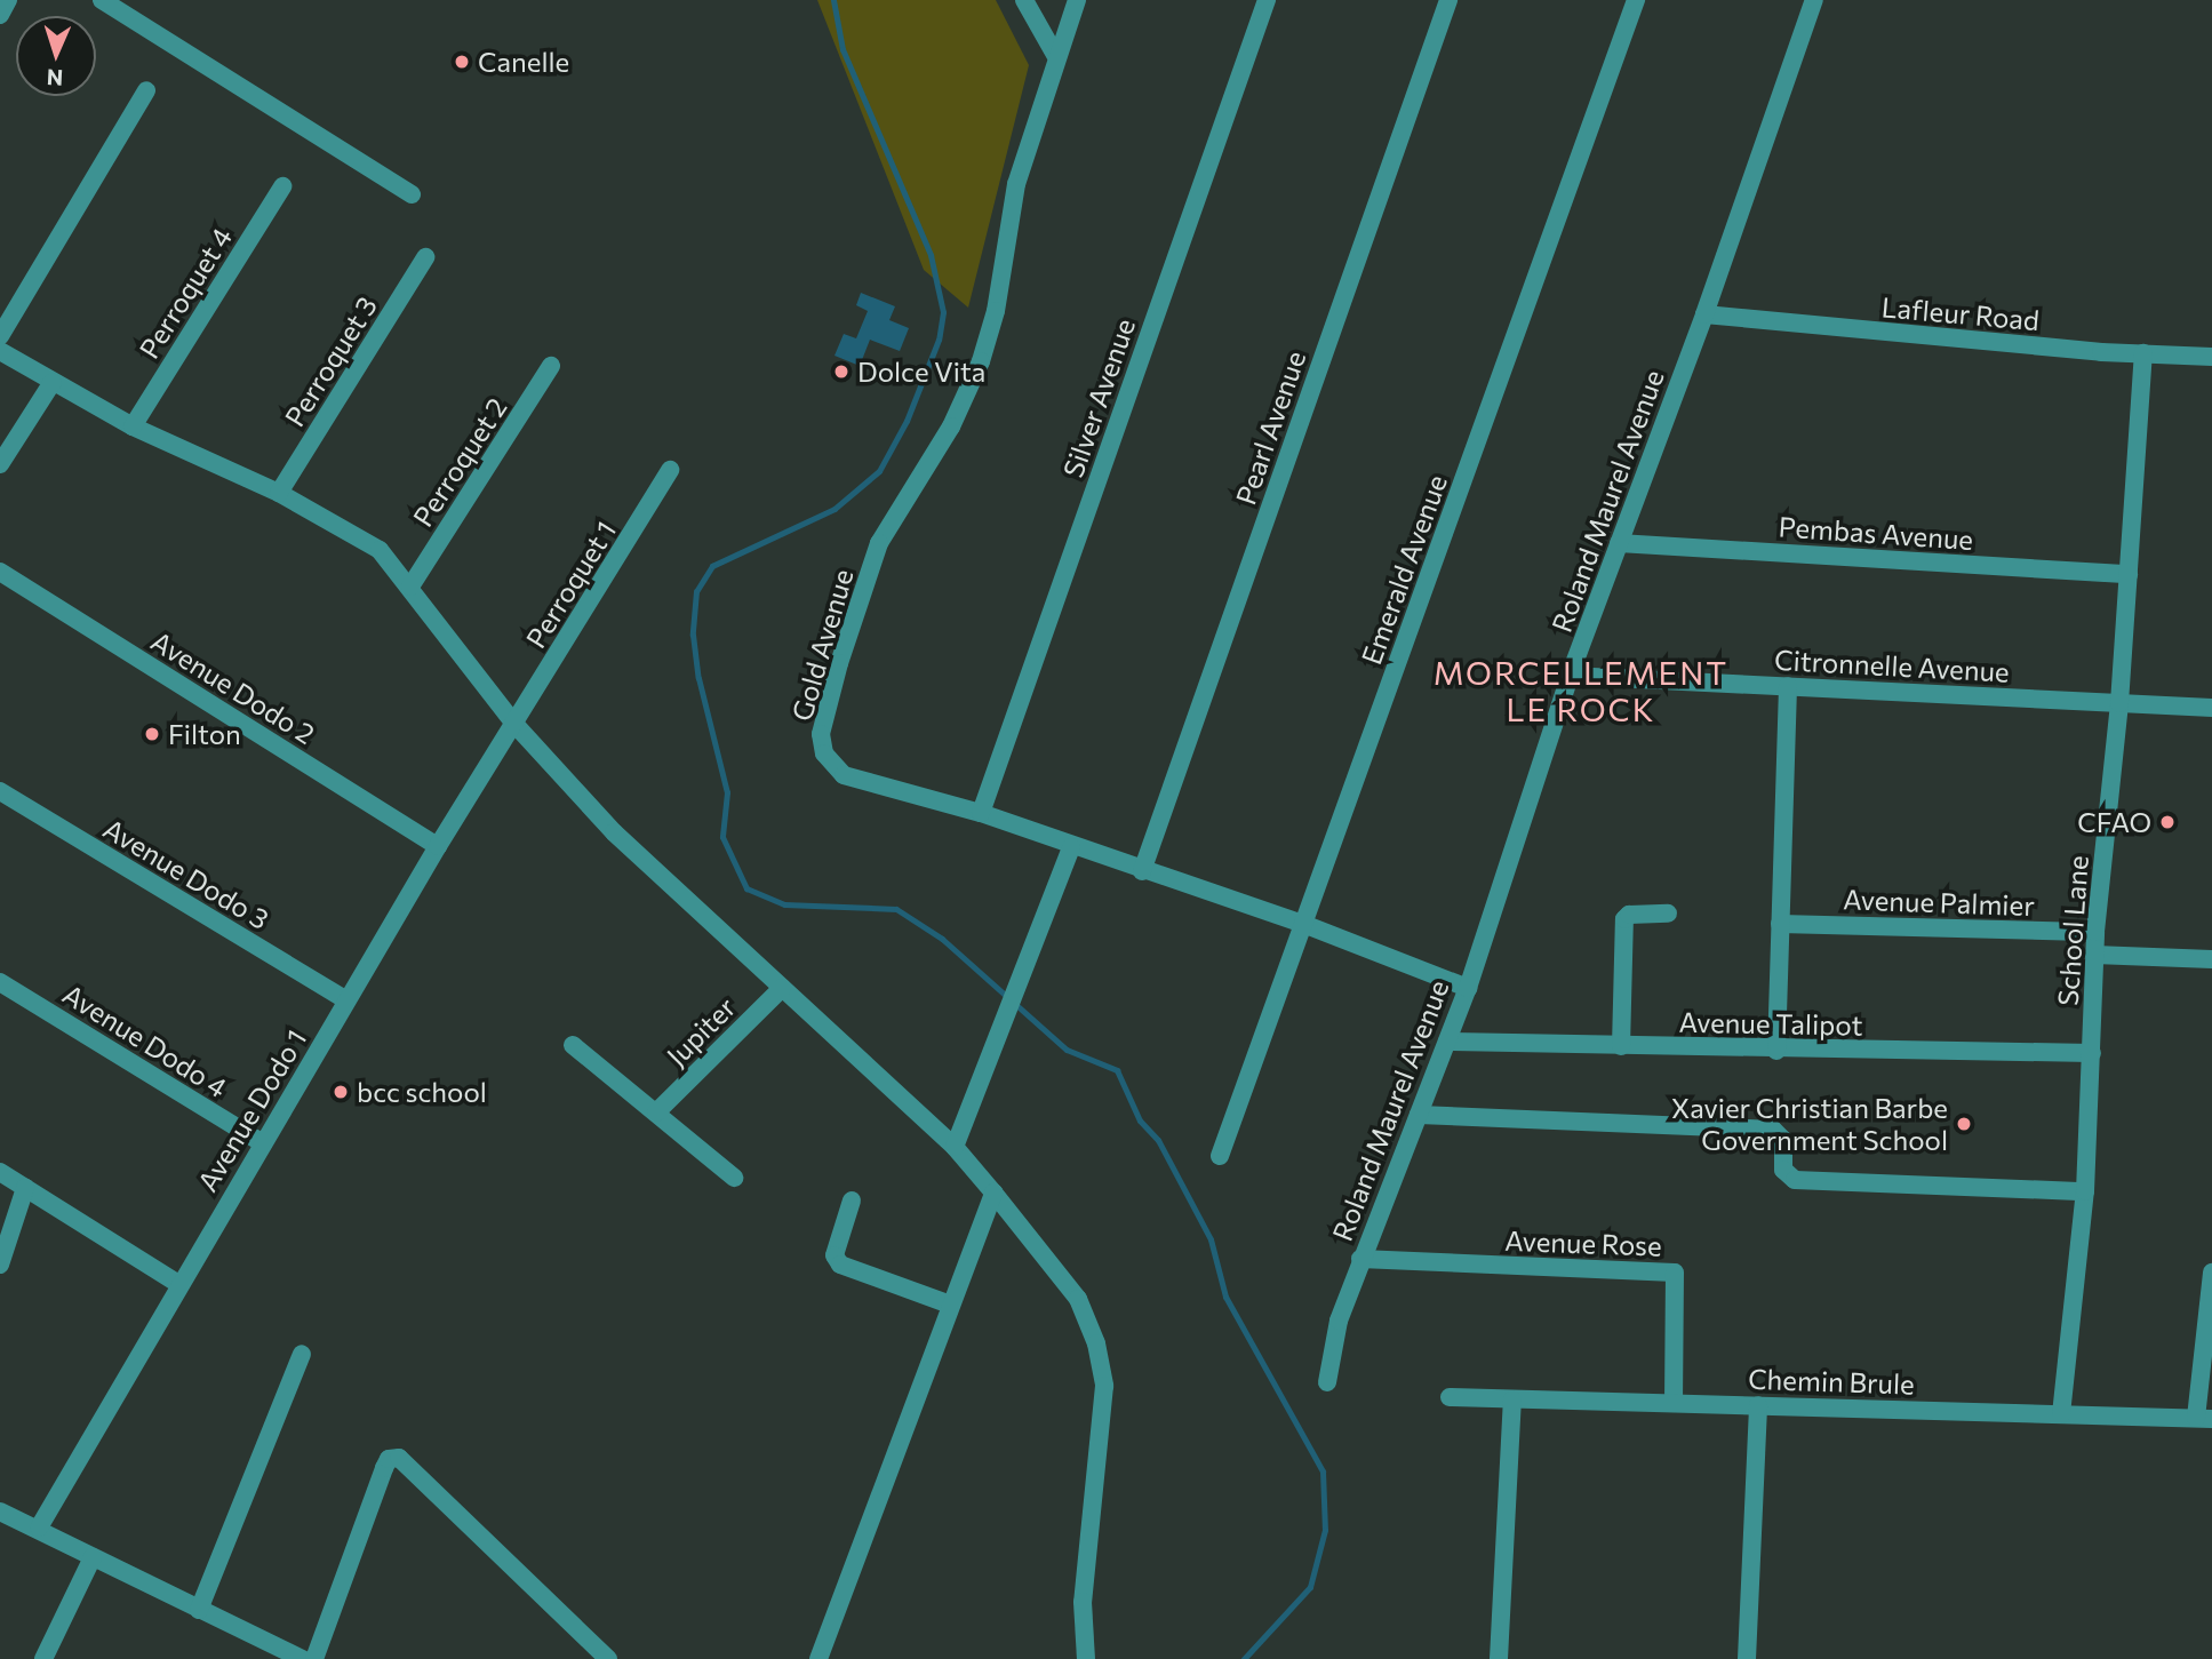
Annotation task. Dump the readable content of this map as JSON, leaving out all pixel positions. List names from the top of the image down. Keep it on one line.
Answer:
{"streets":{"street":["Perroquet 4","Lafleur Road","Perroquet 3","Silver Avenue","Pearl Avenue","Perroquet 2","Roland Maurel Avenue","Pembas Avenue","Emerald Avenue","Perroquet 1","Gold Avenue","Citronnelle Avenue","Avenue Dodo 2","Avenue Dodo 3","Avenue Palmier","School Lane","Avenue Talipot","Jupiter","Avenue Dodo 4","Avenue Dodo 1","Avenue Rose","Chemin Brule"]},"crossings":[["Lafleur Road","Roland Maurel Avenue"],["Lafleur Road","School Lane"],["Silver Avenue","Gold Avenue"],["Pearl Avenue","Gold Avenue"],["Roland Maurel Avenue","Pembas Avenue"],["Roland Maurel Avenue","Gold Avenue"],["Roland Maurel Avenue","Citronnelle Avenue"],["Roland Maurel Avenue","Avenue Talipot"],["Roland Maurel Avenue","Avenue Rose"],["Pembas Avenue","School Lane"],["Emerald Avenue","Gold Avenue"],["Perroquet 1","Avenue Dodo 1"],["Citronnelle Avenue","School Lane"],["Avenue Dodo 2","Avenue Dodo 1"],["Avenue Dodo 3","Avenue Dodo 1"],["Avenue Palmier","School Lane"],["School Lane","Avenue Talipot"],["School Lane","Chemin Brule"],["Avenue Dodo 4","Avenue Dodo 1"],["Avenue Rose","Chemin Brule"]],"districts":["MORCELLEMENT LE ROCK"],"places":["Canelle","Dolce Vita","Filton","CFAO","bcc school","Xavier Christian Barbe Government School"],"north":"bottom"}
